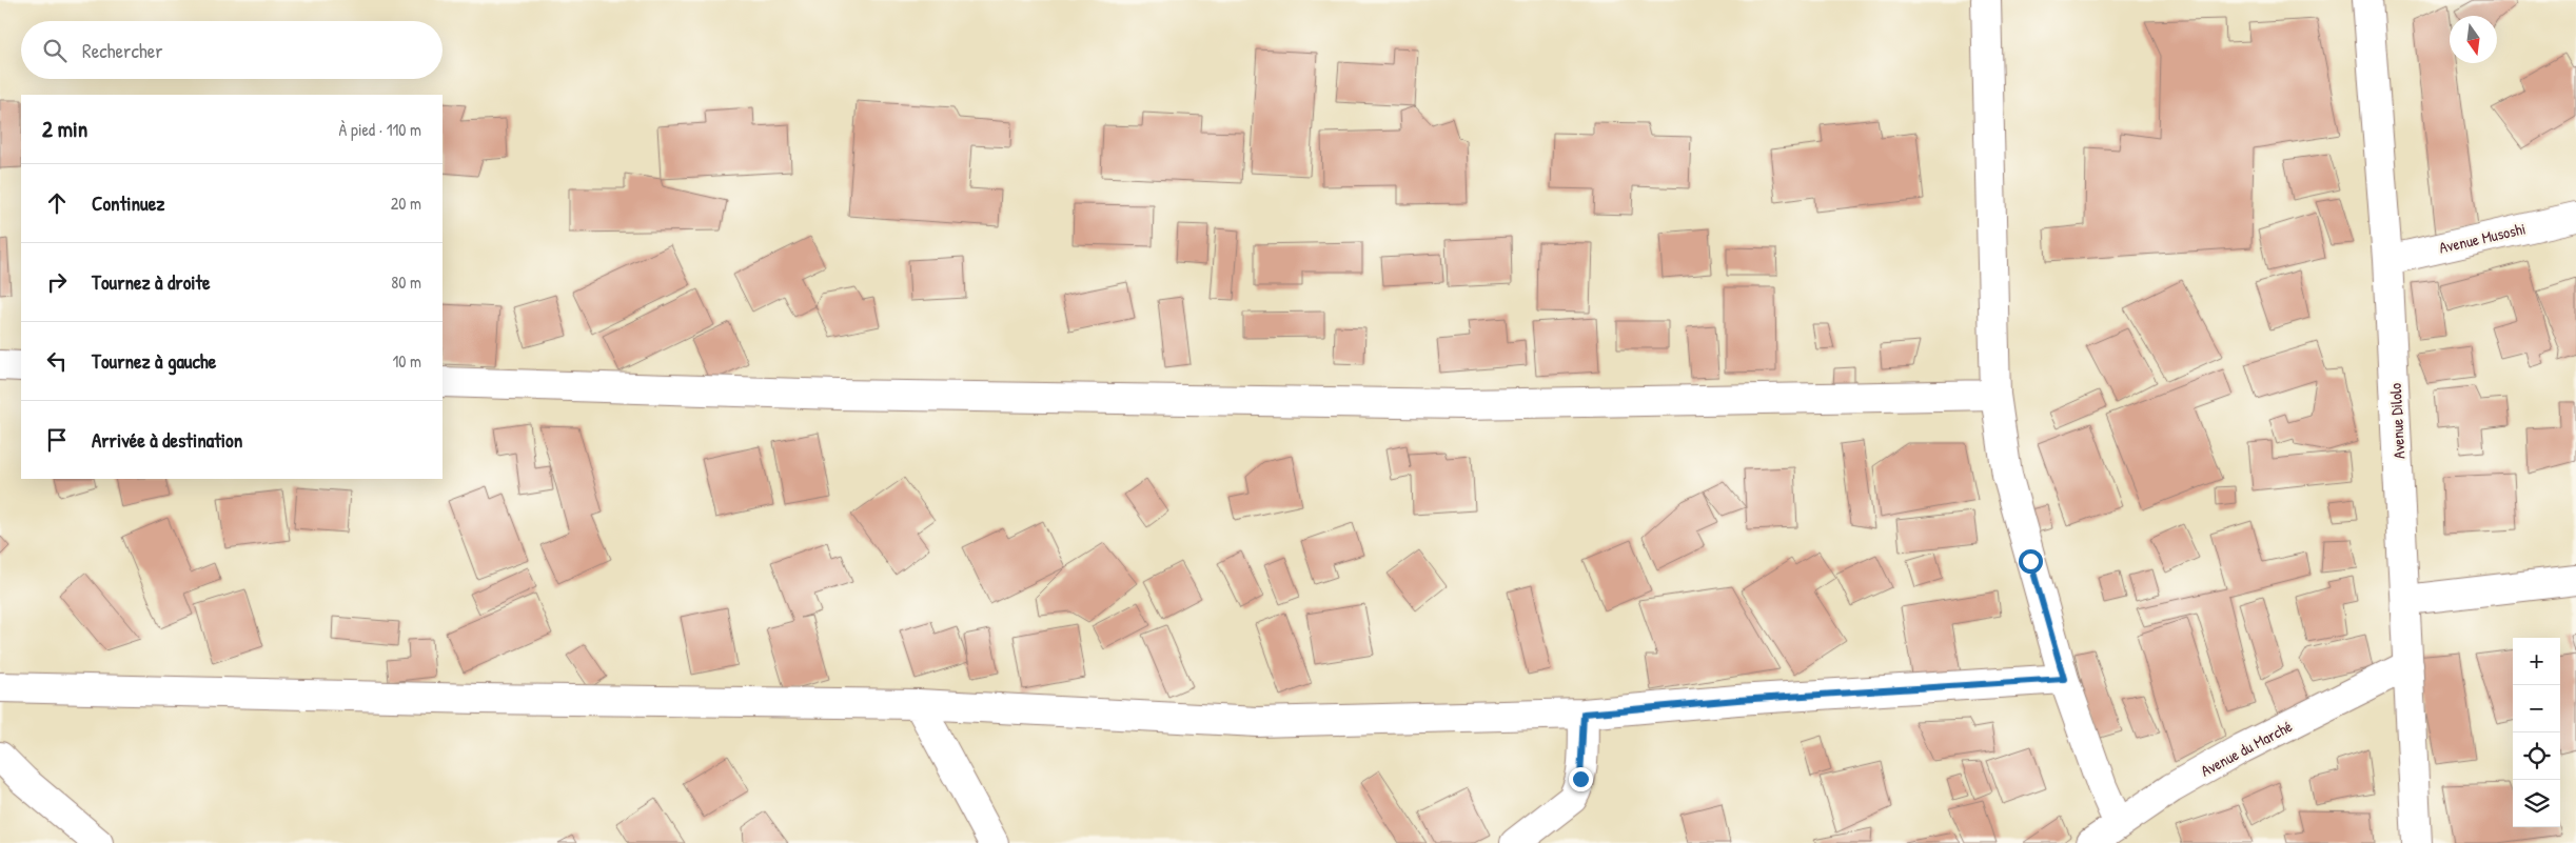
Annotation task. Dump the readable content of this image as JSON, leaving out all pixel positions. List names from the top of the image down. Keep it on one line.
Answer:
{"streets":{"street":["Avenue Musoshi","Avenue Dilolo","Avenue du Marché"]},"crossings":[["Avenue Musoshi","Avenue Dilolo"],["Avenue Dilolo","Avenue du Marché"]],"north":"bottom","page":{"search":"Rechercher","heading":["2 min","À pied · 110 m"],"list":[["Continuez","20 m"],["Tournez à droite","80 m"],["Tournez à gauche","10 m"],"Arrivée à destination"],"map_buttons":["+","−"]}}
